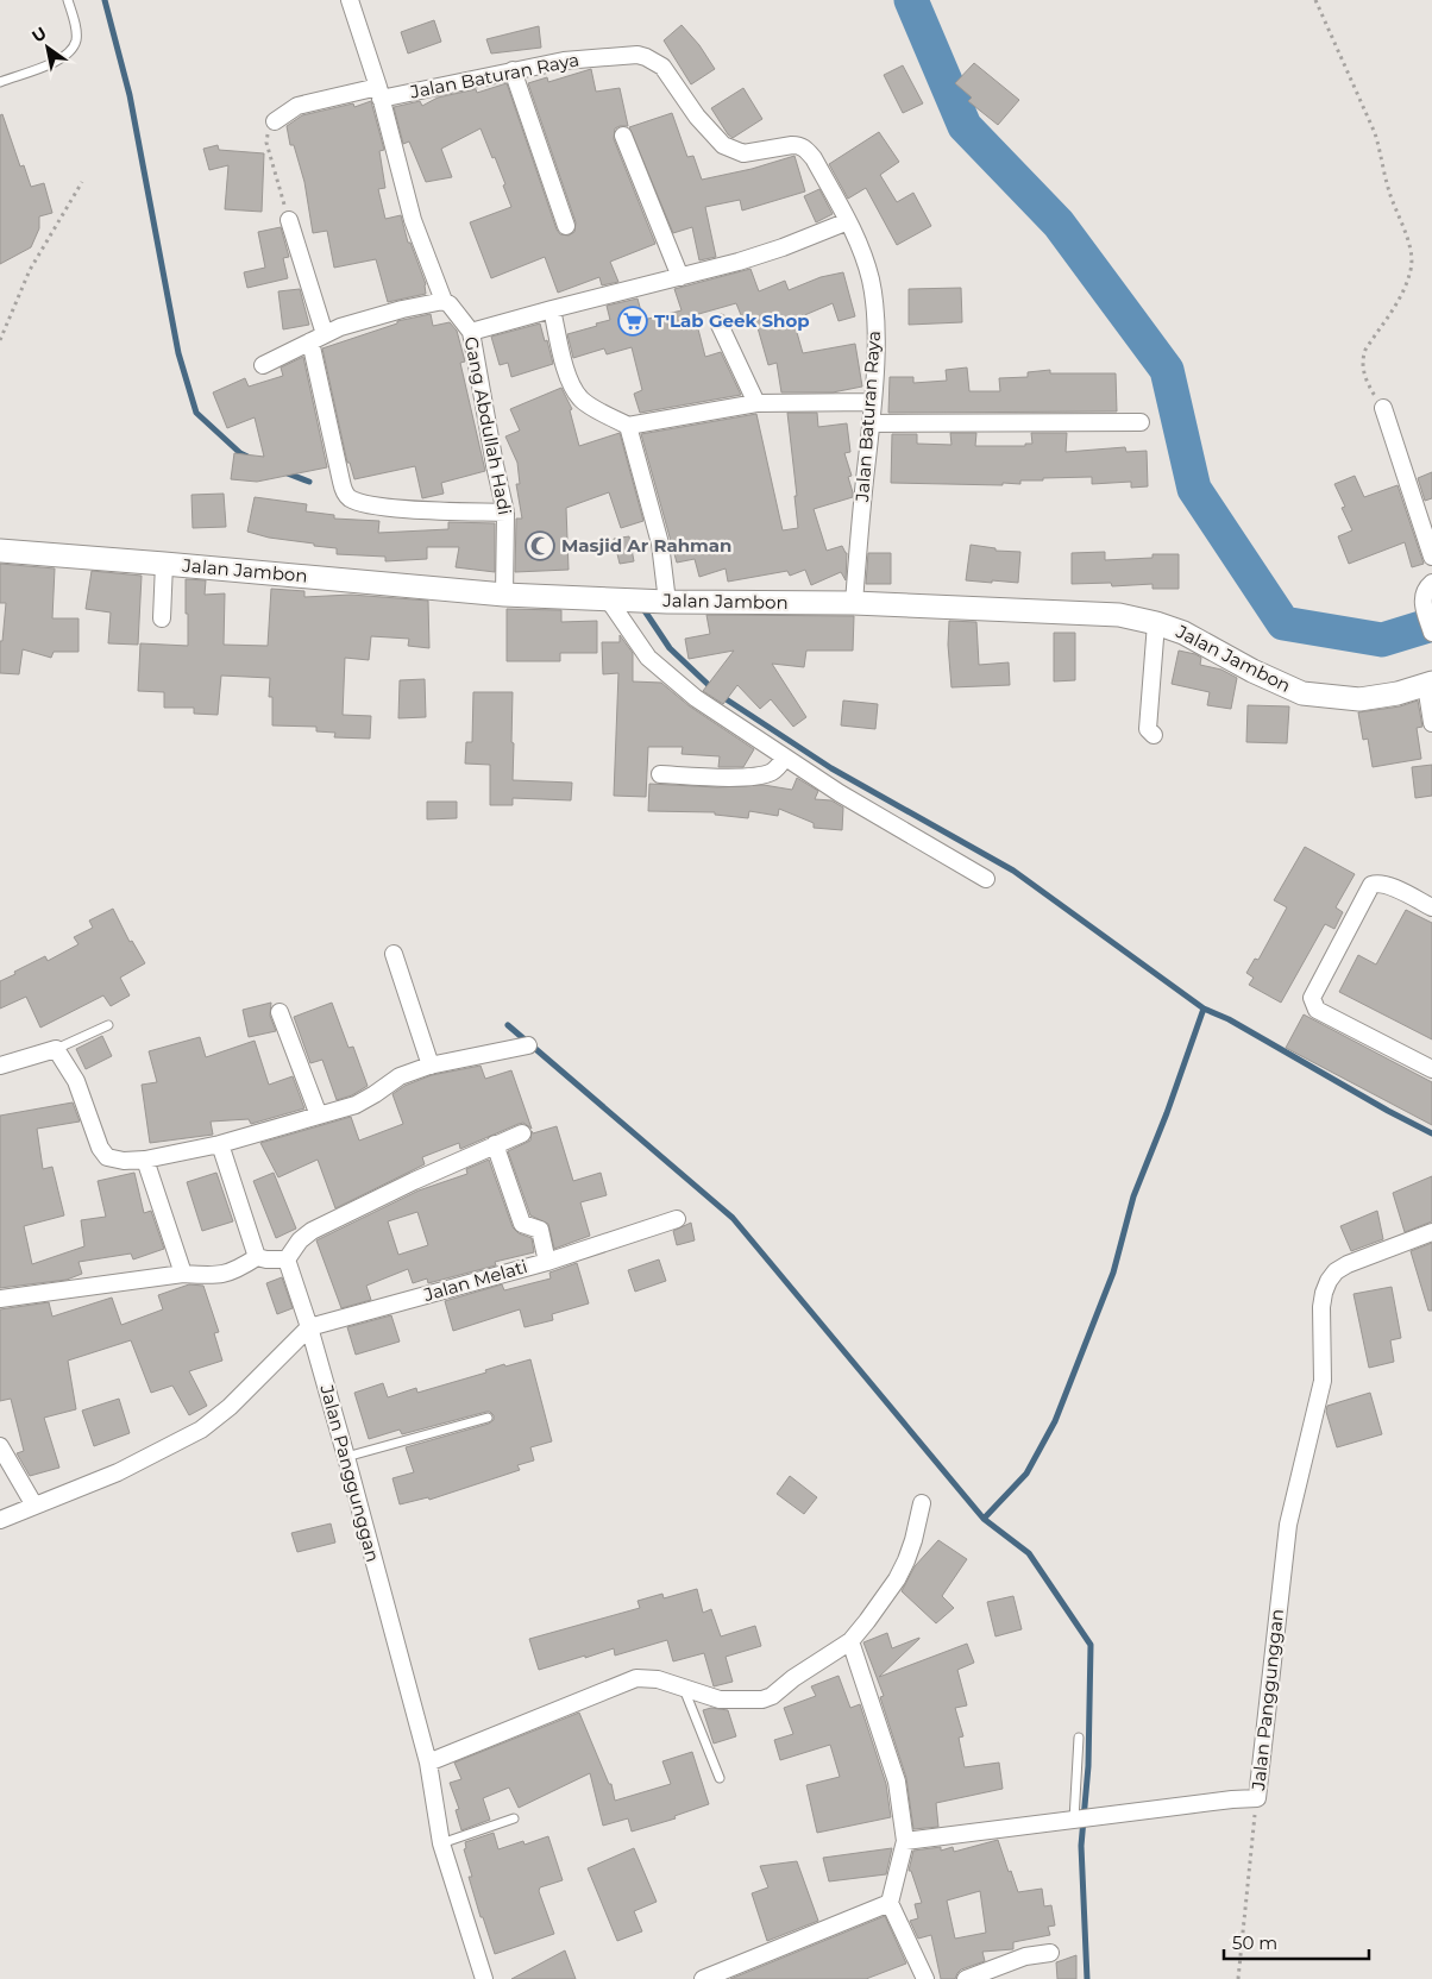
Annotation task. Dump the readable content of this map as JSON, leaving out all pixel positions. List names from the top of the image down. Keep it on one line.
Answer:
{"streets":{"main road":["Jalan Jambon"],"street":["Jalan Baturan Raya","Gang Abdullah Hadi","Jalan Melati","Jalan Panggunggan"]},"crossings":[["Jalan Baturan Raya","Gang Abdullah Hadi"],["Jalan Baturan Raya","Jalan Jambon"],["Gang Abdullah Hadi","Jalan Jambon"],["Jalan Melati","Jalan Panggunggan"]],"places":{"supermarket":["T'Lab Geek Shop"],"mosque":["Masjid Ar Rahman"]},"scale_bar":"50 m","north":"top left"}
